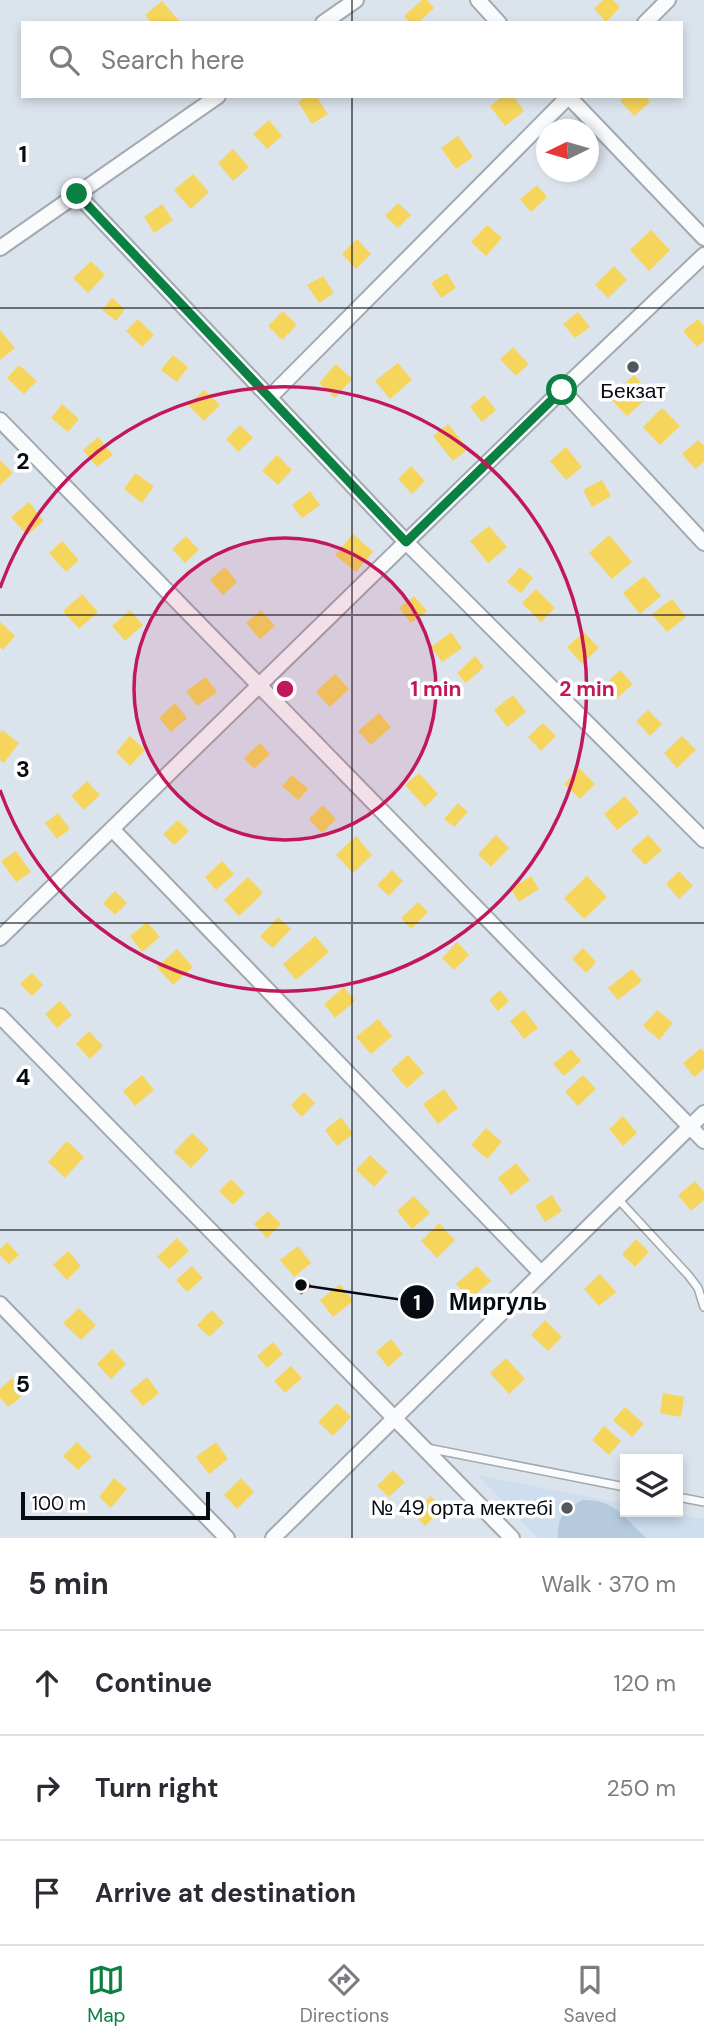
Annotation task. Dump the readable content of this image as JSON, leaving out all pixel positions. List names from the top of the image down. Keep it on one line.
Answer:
{"places":["Бекзат","Миргуль","№ 49 орта мектебі"],"scale_bar":"100 m","north":"left","page":{"search":"Search here","scale":"100 m","heading":["5 min","Walk · 370 m"],"list":[["Continue","120 m"],["Turn right","250 m"],"Arrive at destination"],"nav":["Map","Directions","Saved"]},"grid":{"rows":["1","2","3","4","5"]},"rings":["1 min","2 min"]}
